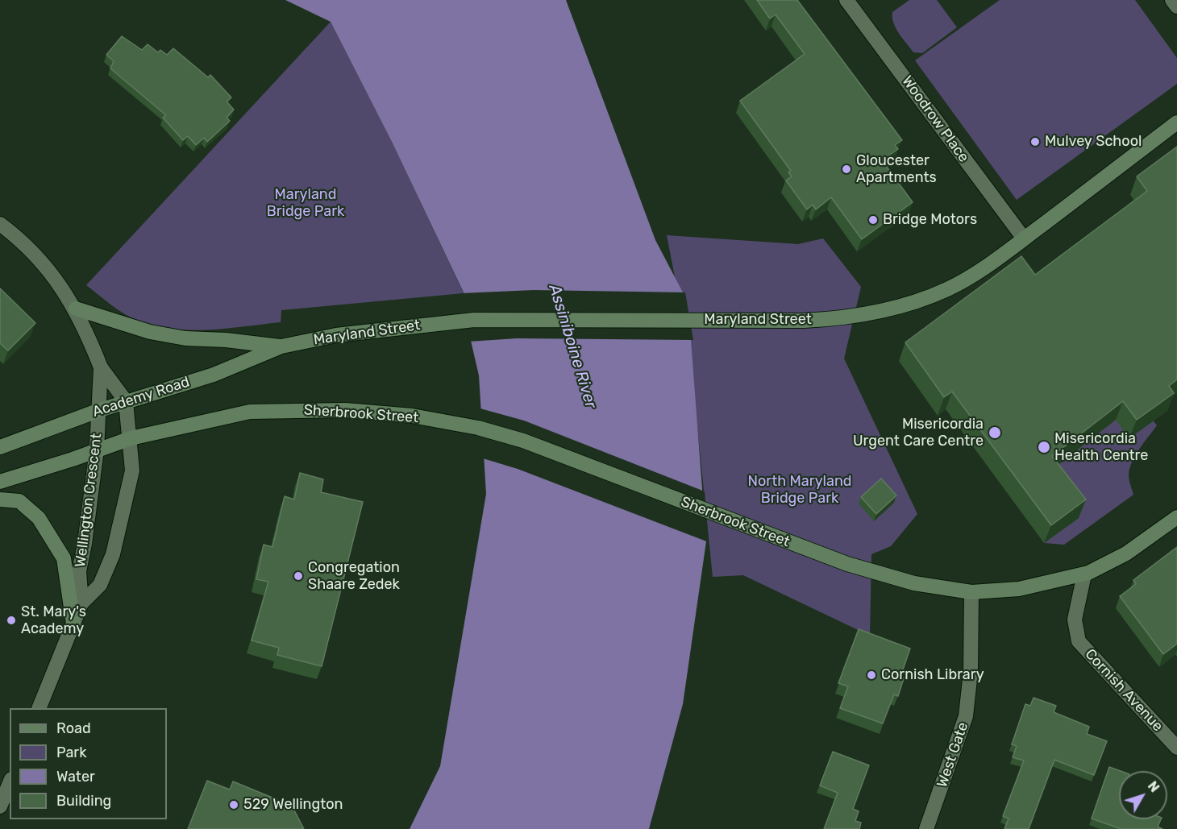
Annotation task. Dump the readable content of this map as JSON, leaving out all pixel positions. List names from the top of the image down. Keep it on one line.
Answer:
{"streets":{"main road":["Maryland Street","Academy Road","Sherbrook Street"],"street":["Woodrow Place","Wellington Crescent","Cornish Avenue","West Gate"]},"crossings":[["Woodrow Place","Maryland Street"],["Maryland Street","Academy Road"],["Academy Road","Wellington Crescent"],["Sherbrook Street","Wellington Crescent"],["Sherbrook Street","Cornish Avenue"],["Sherbrook Street","West Gate"]],"water":["Assiniboine River"],"parks":["Maryland Bridge Park","North Maryland Bridge Park"],"places":["Mulvey School","Gloucester Apartments","Bridge Motors","Misericordia Urgent Care Centre","Misericordia Health Centre","Congregation Shaare Zedek","St. Mary's Academy","Cornish Library","529 Wellington"],"legend":["Road","Park","Water","Building"],"north":"top right"}
